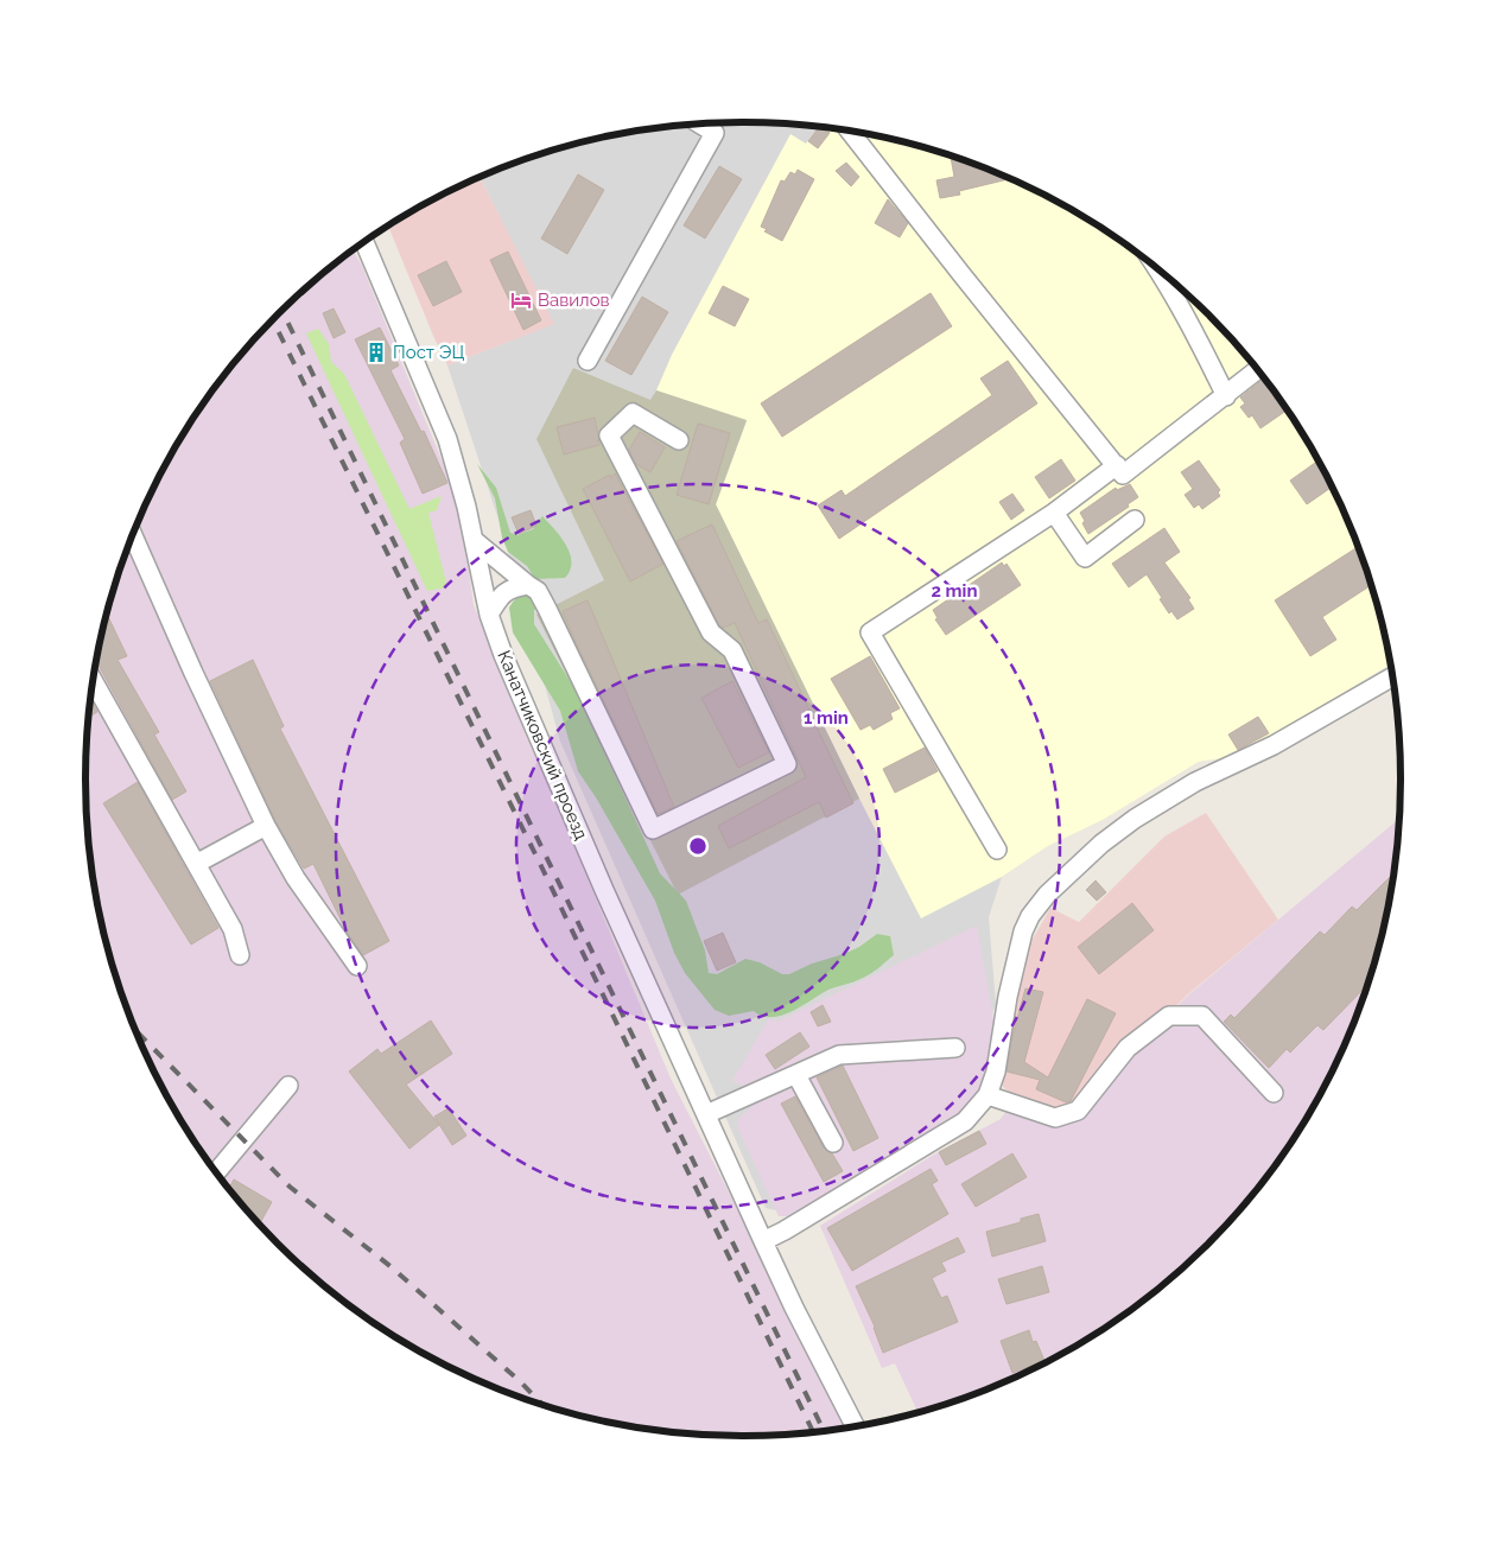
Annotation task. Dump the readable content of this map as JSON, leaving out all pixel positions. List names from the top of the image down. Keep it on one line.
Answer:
{"streets":{"street":["Канатчиковский проезд"]},"places":{"hotel":["Вавилов"],"building":["Пост ЭЦ"]},"rings":["2 min","1 min"]}
